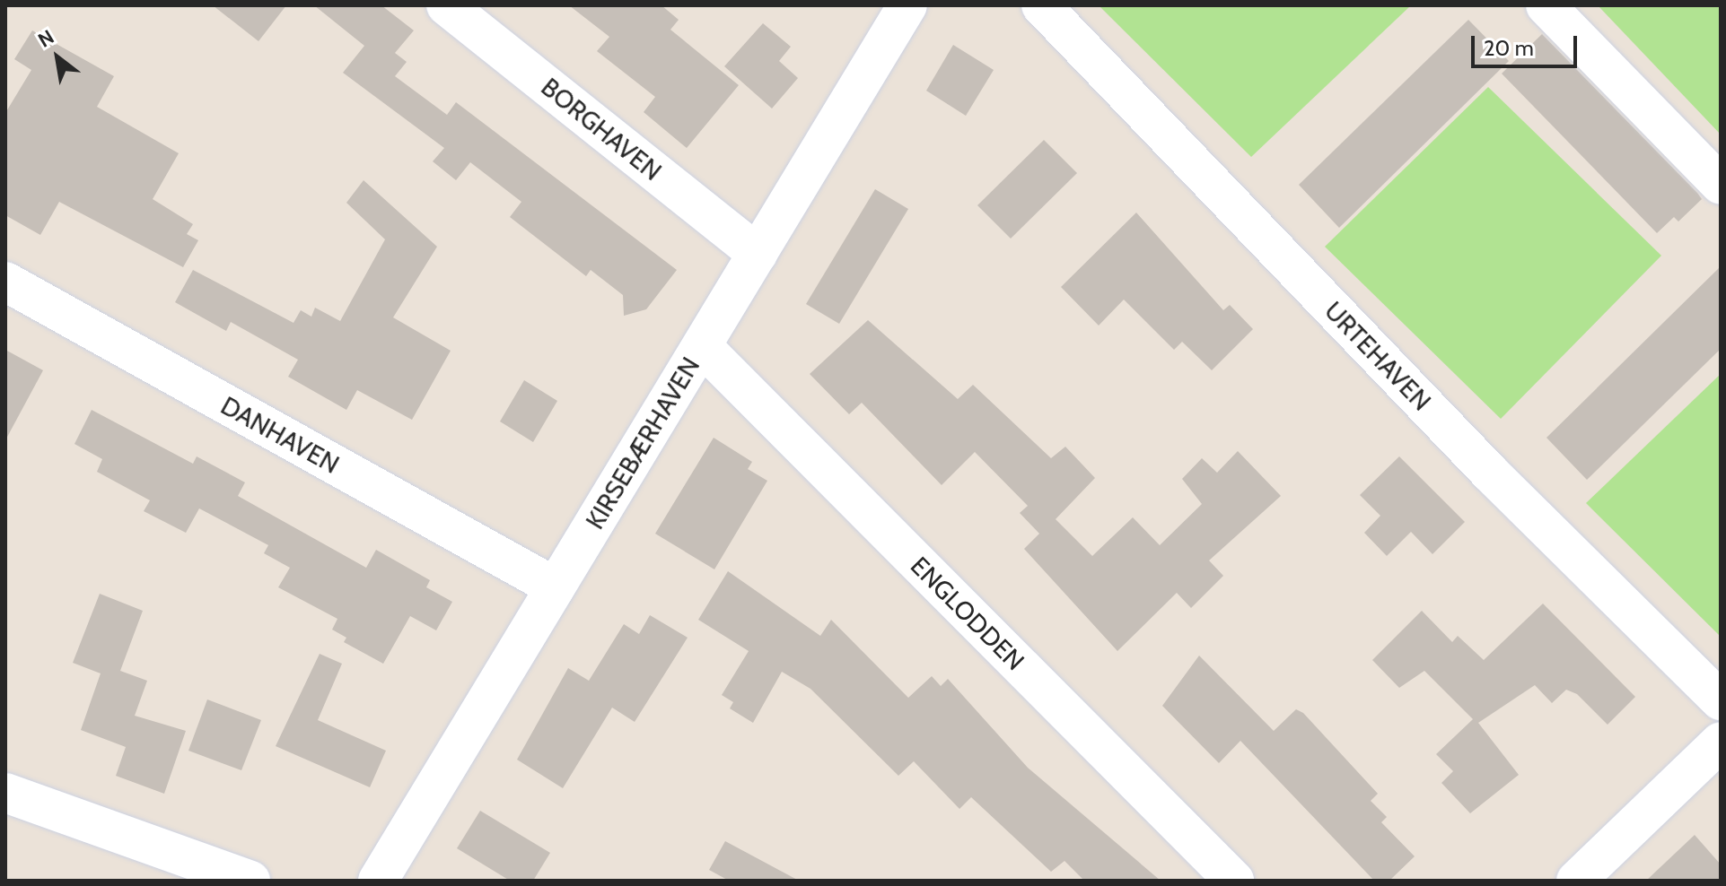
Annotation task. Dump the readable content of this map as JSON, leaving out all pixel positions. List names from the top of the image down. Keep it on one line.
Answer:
{"streets":{"street":["BORGHAVEN","URTEHAVEN","DANHAVEN","KIRSEBÆRHAVEN","ENGLODDEN"]},"crossings":[["BORGHAVEN","KIRSEBÆRHAVEN"],["DANHAVEN","KIRSEBÆRHAVEN"],["KIRSEBÆRHAVEN","ENGLODDEN"]],"scale_bar":"20 m","north":"top left"}
